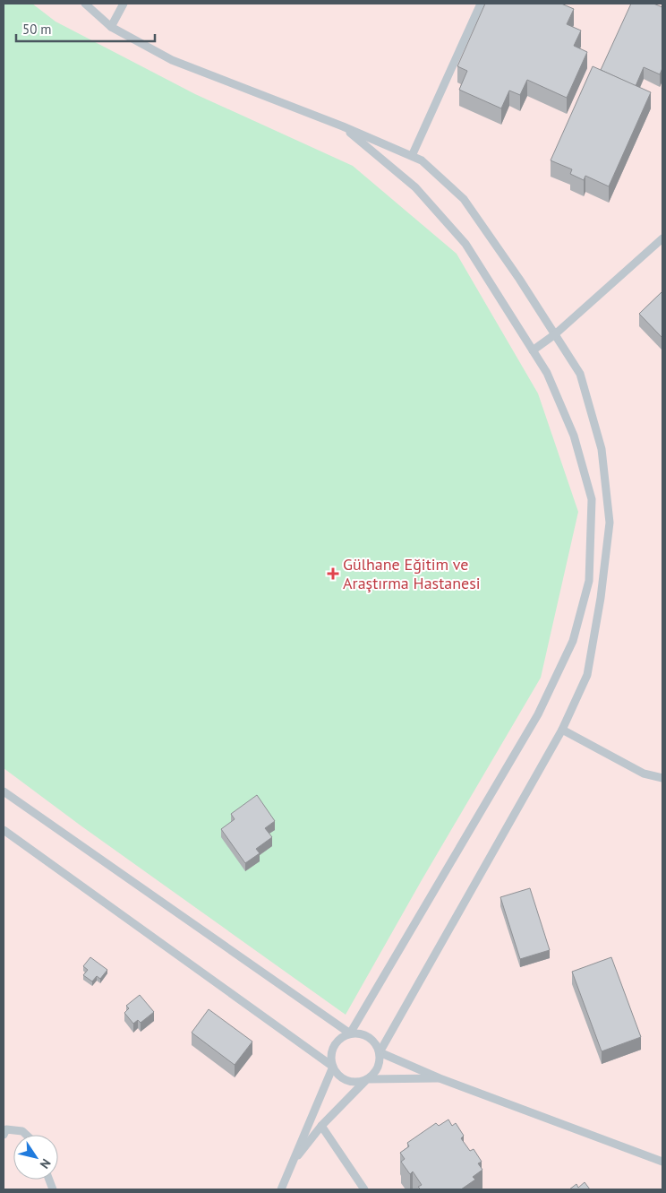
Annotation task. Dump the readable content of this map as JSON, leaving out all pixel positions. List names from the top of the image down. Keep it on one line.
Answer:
{"places":{"health":["Gülhane Eğitim ve Araştırma Hastanesi"]},"scale_bar":"50 m","north":"bottom right"}
